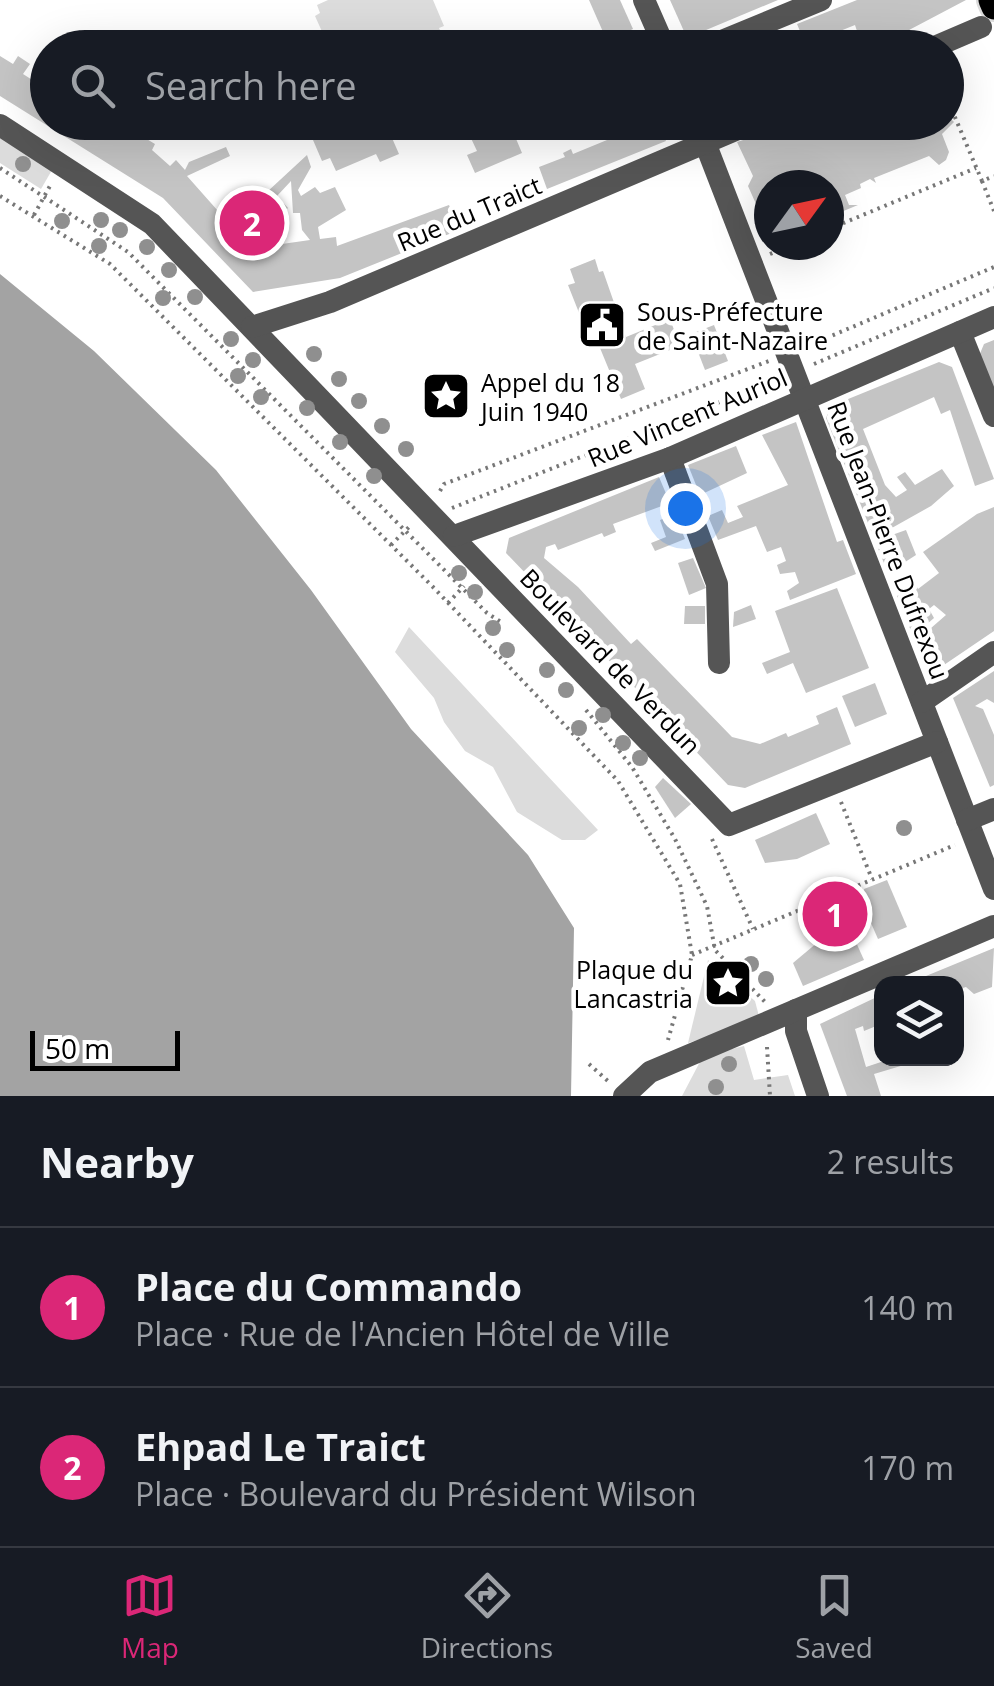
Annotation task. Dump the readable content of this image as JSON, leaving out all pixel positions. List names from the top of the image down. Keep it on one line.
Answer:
{"streets":{"street":["Rue du Traict","Rue Vincent Auriol","Rue Jean-Pierre Dufrexou","Boulevard de Verdun"]},"crossings":[["Rue du Traict","Boulevard de Verdun"],["Rue Vincent Auriol","Rue Jean-Pierre Dufrexou"],["Rue Vincent Auriol","Boulevard de Verdun"]],"places":{"public building":["Sous-Préfecture de Saint-Nazaire"],"place":["Appel du 18 Juin 1940","Plaque du Lancastria"]},"scale_bar":"50 m","north":"top right","page":{"search":"Search here","pins":["2","1"],"scale":"50 m","heading":["Nearby","2 results"],"list":[{"mark":"1","name":"Place du Commando","note":"Place · Rue de l'Ancien Hôtel de Ville","value":"140 m"},{"mark":"2","name":"Ehpad Le Traict","note":"Place · Boulevard du Président Wilson","value":"170 m"}],"nav":["Map","Directions","Saved"]}}
